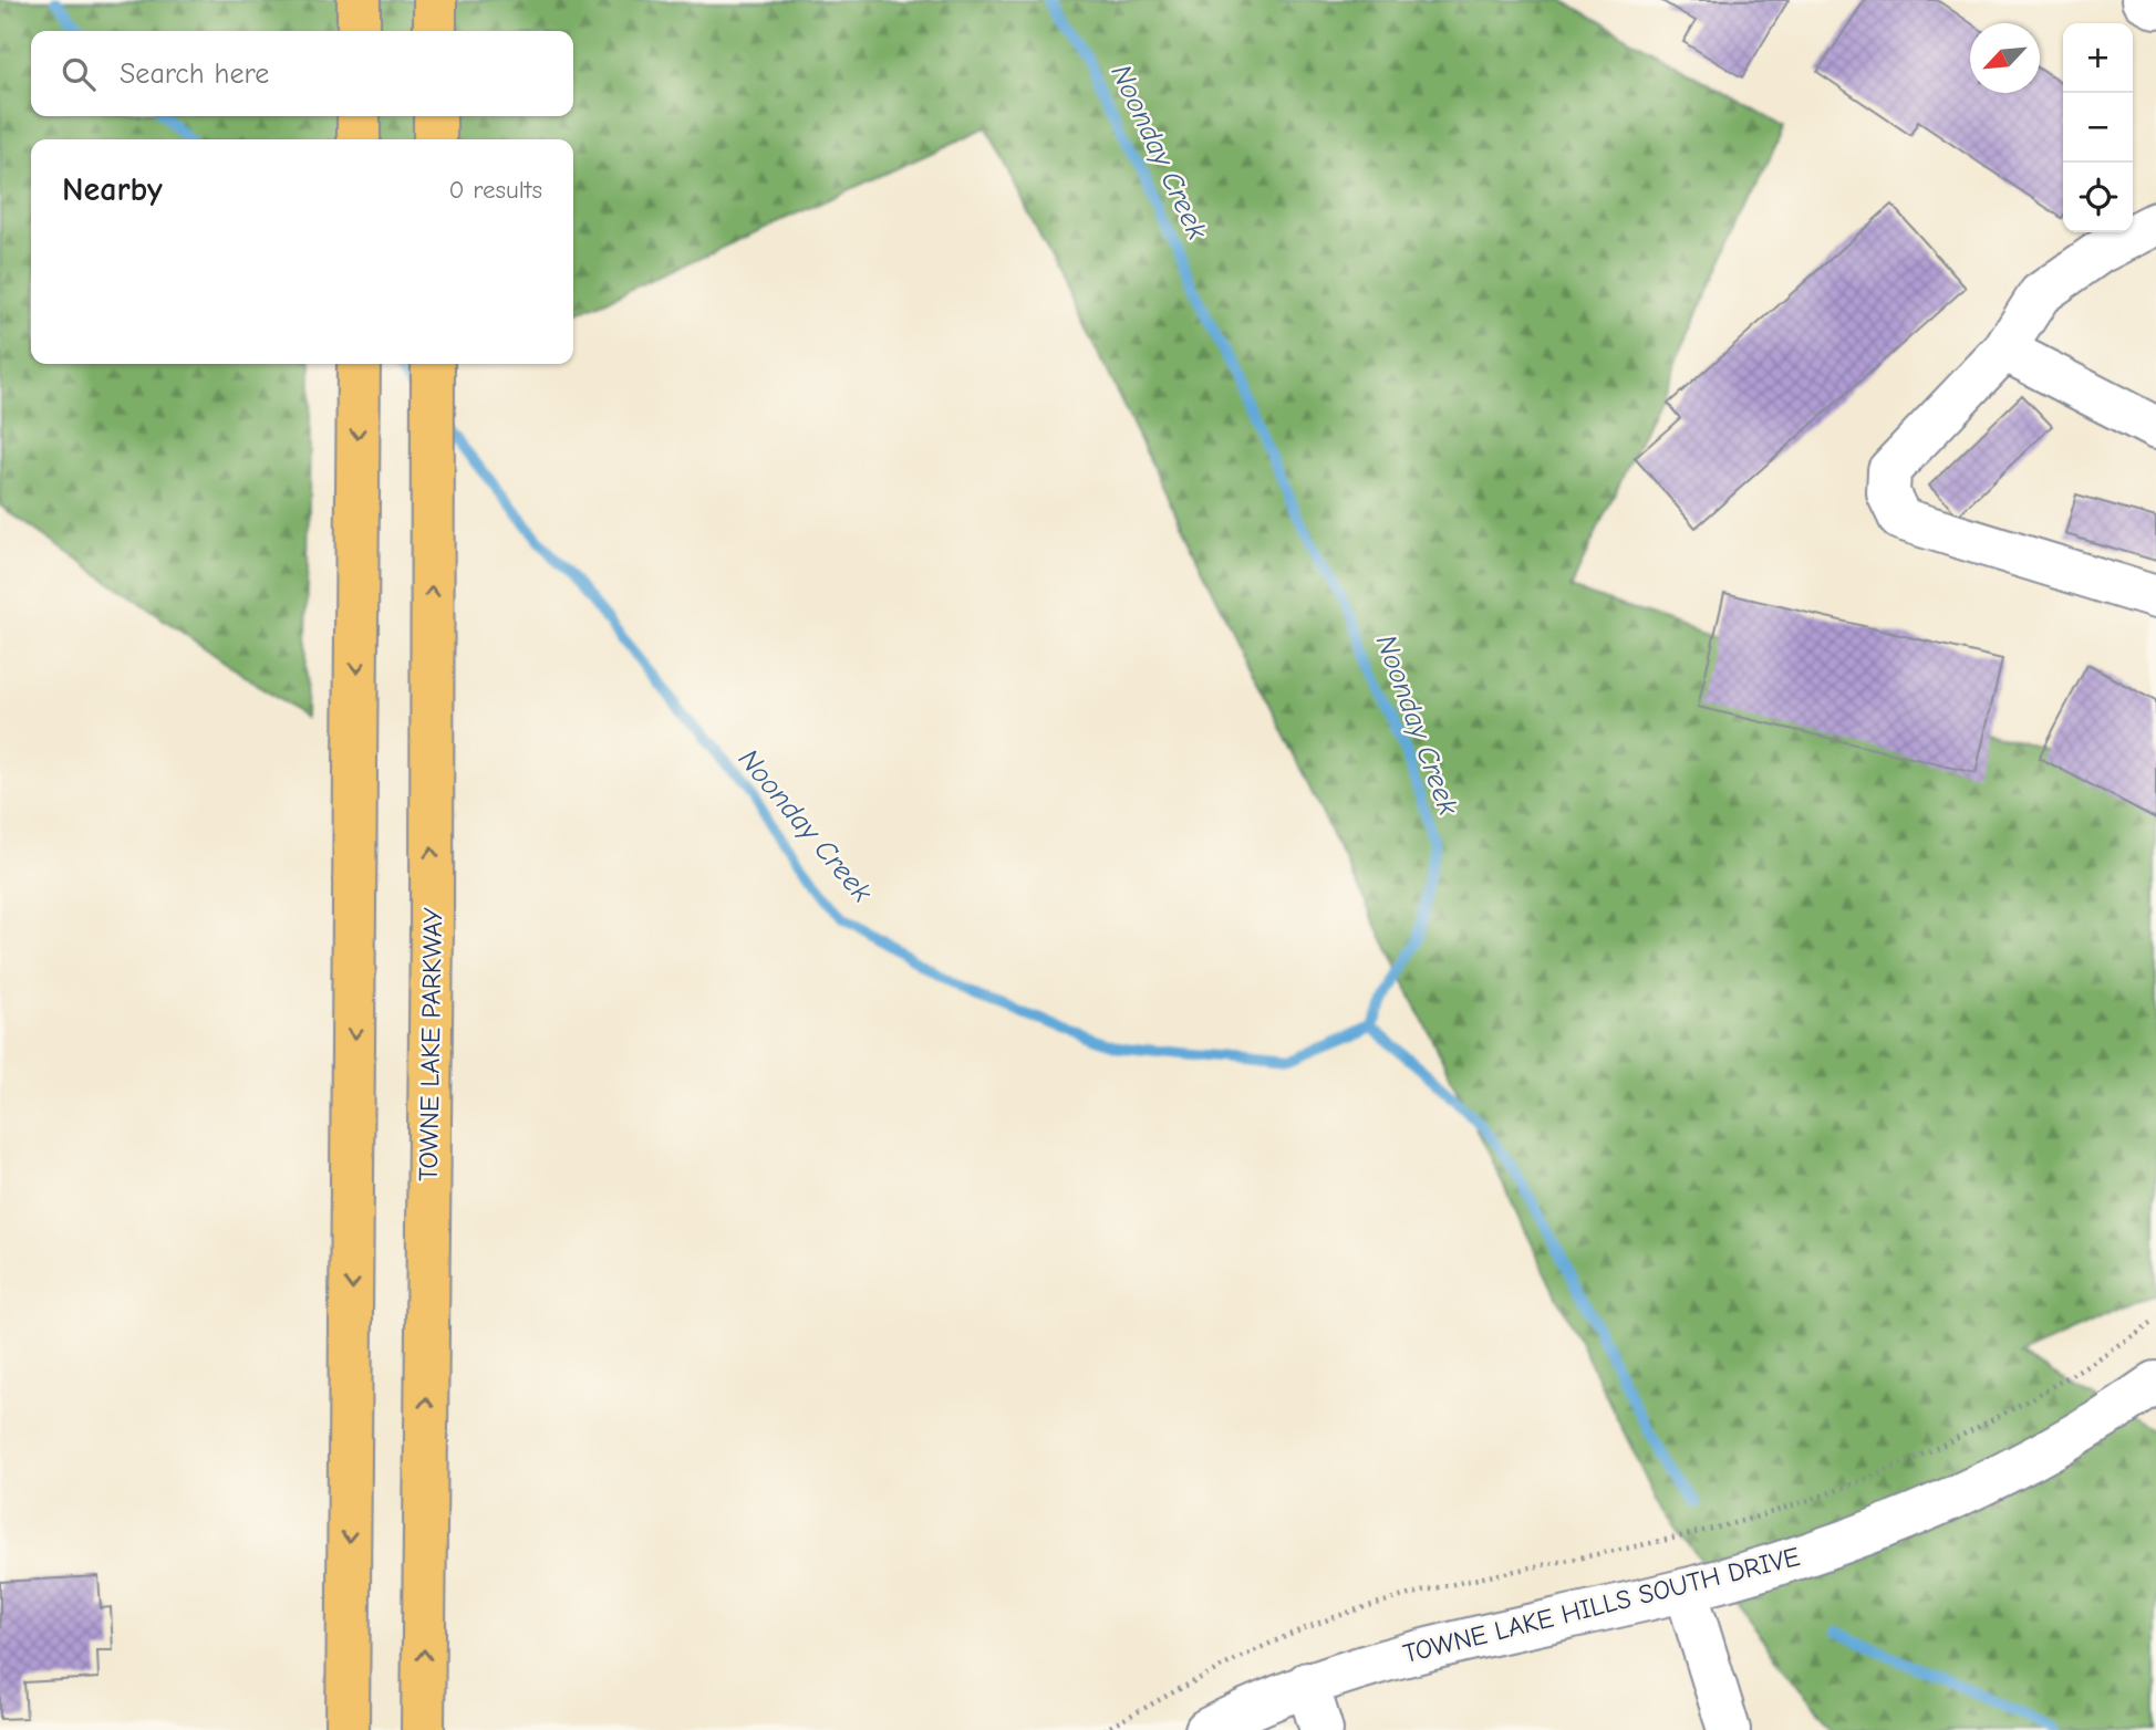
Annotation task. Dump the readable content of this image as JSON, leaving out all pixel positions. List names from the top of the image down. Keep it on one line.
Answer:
{"streets":{"main road":["TOWNE LAKE PARKWAY"],"street":["TOWNE LAKE HILLS SOUTH DRIVE"]},"water":["Noonday Creek"],"north":"bottom left","page":{"map_buttons":["+","−"],"search":"Search here","heading":["Nearby","0 results"]}}
